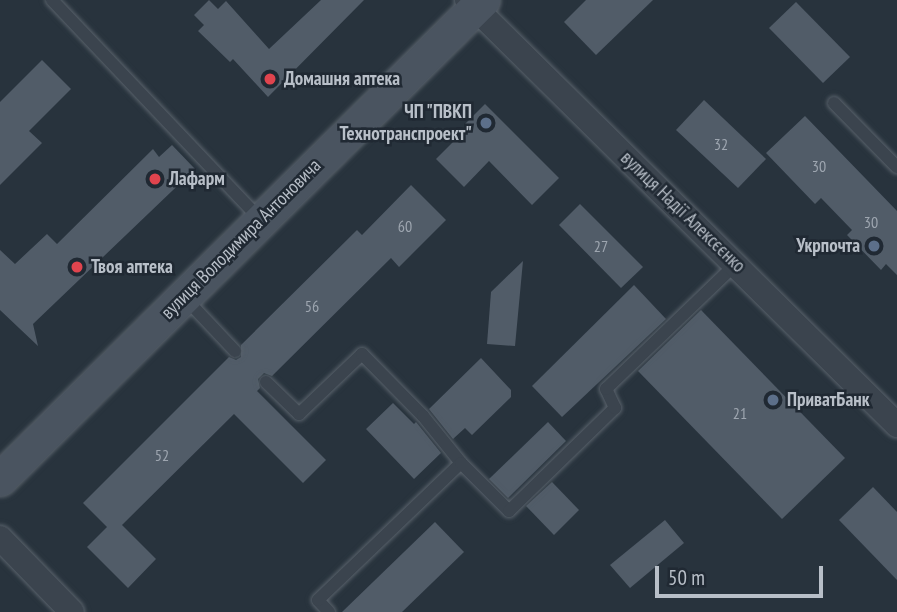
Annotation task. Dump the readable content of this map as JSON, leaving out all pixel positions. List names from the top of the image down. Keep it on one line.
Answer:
{"streets":{"street":["вулиця Надії Алексєєнко","вулиця Володимира Антоновича"]},"crossings":[["вулиця Надії Алексєєнко","вулиця Володимира Антоновича"]],"places":["Домашня аптека","ЧП \"ПВКП Технотранспроект\"","Лафарм","Укрпочта","Твоя аптека","ПриватБанк"],"house_numbers":["32","30","30","60","27","56","21","52"],"scale_bar":"50 m"}
